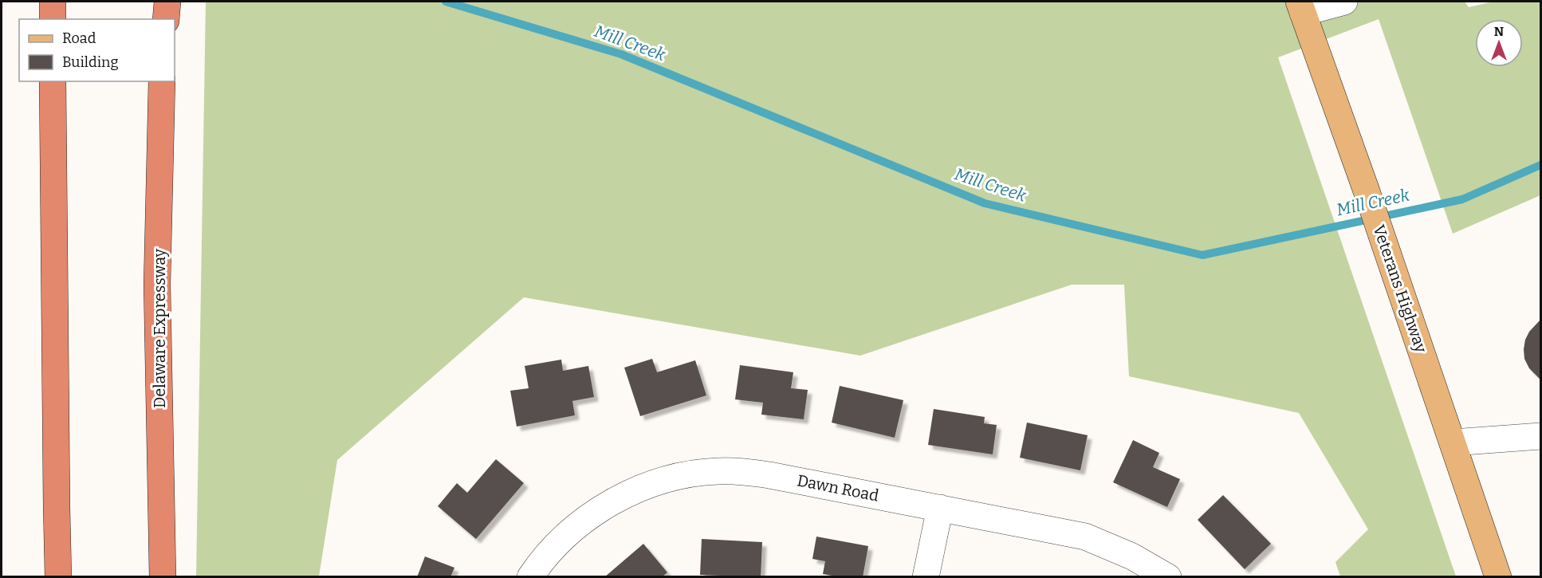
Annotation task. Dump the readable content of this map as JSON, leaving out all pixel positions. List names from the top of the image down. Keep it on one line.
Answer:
{"streets":{"highway":["Delaware Expressway"],"main road":["Veterans Highway"],"street":["Dawn Road"]},"water":["Mill Creek"],"legend":["Road","Building"],"north":"top"}
